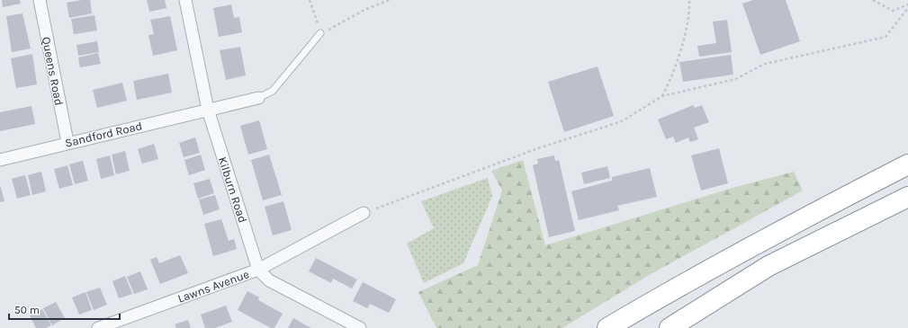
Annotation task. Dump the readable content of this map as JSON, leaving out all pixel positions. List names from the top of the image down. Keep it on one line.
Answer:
{"streets":{"street":["Queens Road","Sandford Road","Kilburn Road","Lawns Avenue"]},"crossings":[["Queens Road","Sandford Road"],["Sandford Road","Kilburn Road"],["Kilburn Road","Lawns Avenue"]],"scale_bar":"50 m"}
